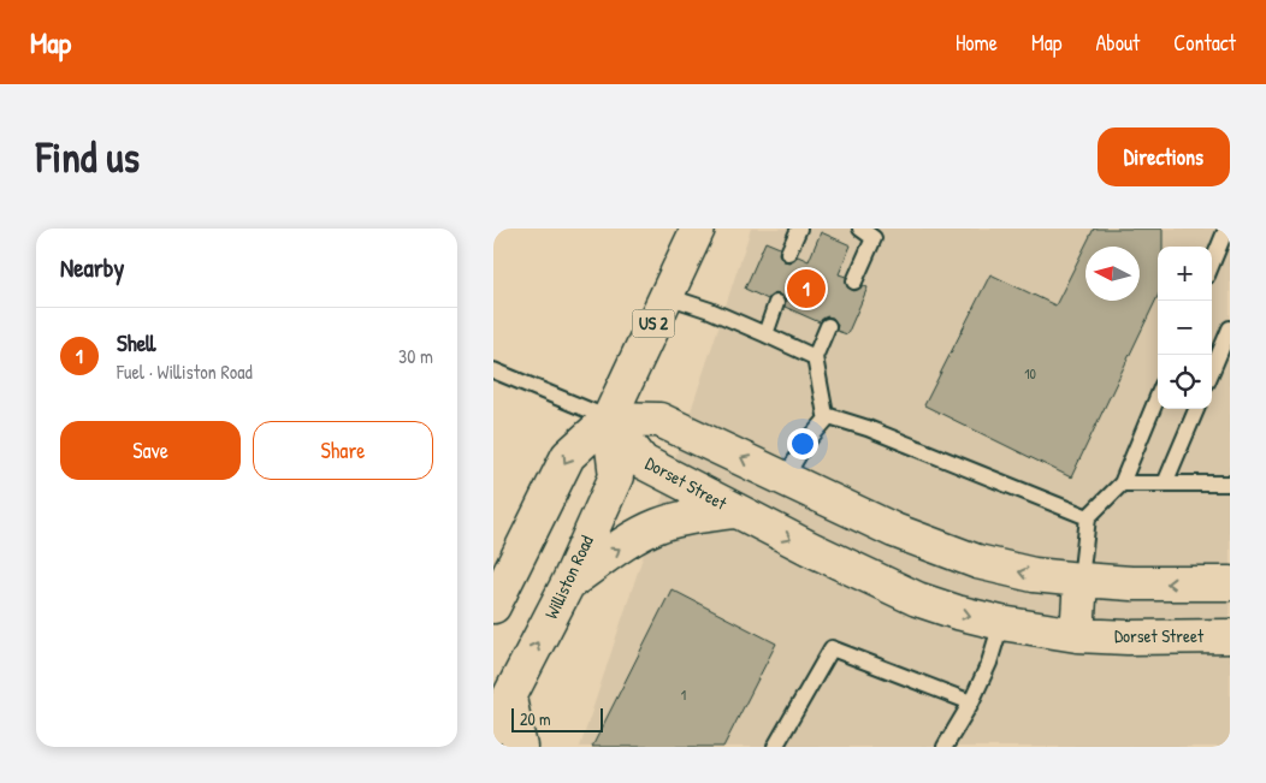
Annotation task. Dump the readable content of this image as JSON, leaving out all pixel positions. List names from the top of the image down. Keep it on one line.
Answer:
{"streets":{"main road":["US 2","Dorset Street","Williston Road"]},"crossings":[["US 2","Dorset Street"],["US 2","Williston Road"],["Dorset Street","Williston Road"]],"house_numbers":["10","1"],"scale_bar":"20 m","north":"left","page":{"header":"Map","nav":["Home","Map","About","Contact"],"buttons":["Directions",["Save","Share"]],"title":"Find us","heading":"Nearby","map_buttons":["+","−"],"pins":"1","list":[{"mark":"1","name":"Shell","note":"Fuel · Williston Road","value":"30 m"}],"scale":"20 m"}}
